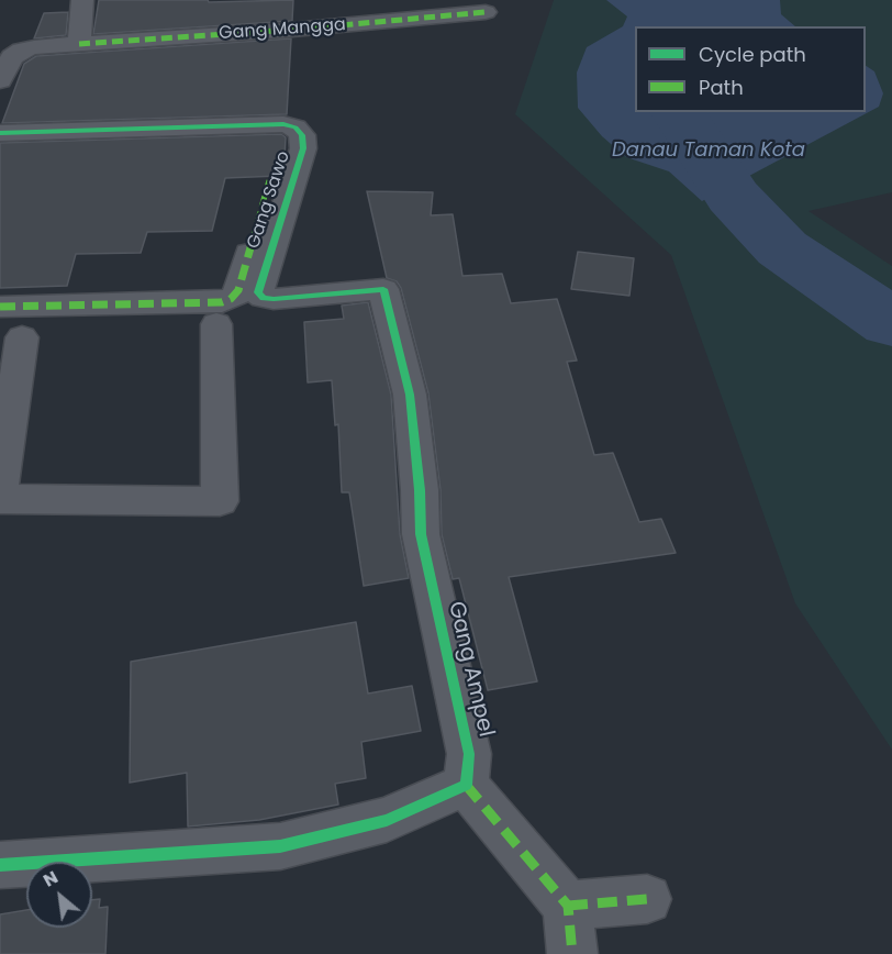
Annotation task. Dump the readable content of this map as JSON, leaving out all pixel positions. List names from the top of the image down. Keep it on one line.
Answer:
{"streets":{"street":["Gang Mangga","Gang Sawo","Gang Ampel"]},"crossings":[["Gang Sawo","Gang Ampel"]],"water":["Danau Taman Kota"],"legend":["Cycle path","Path"],"north":"top left"}
